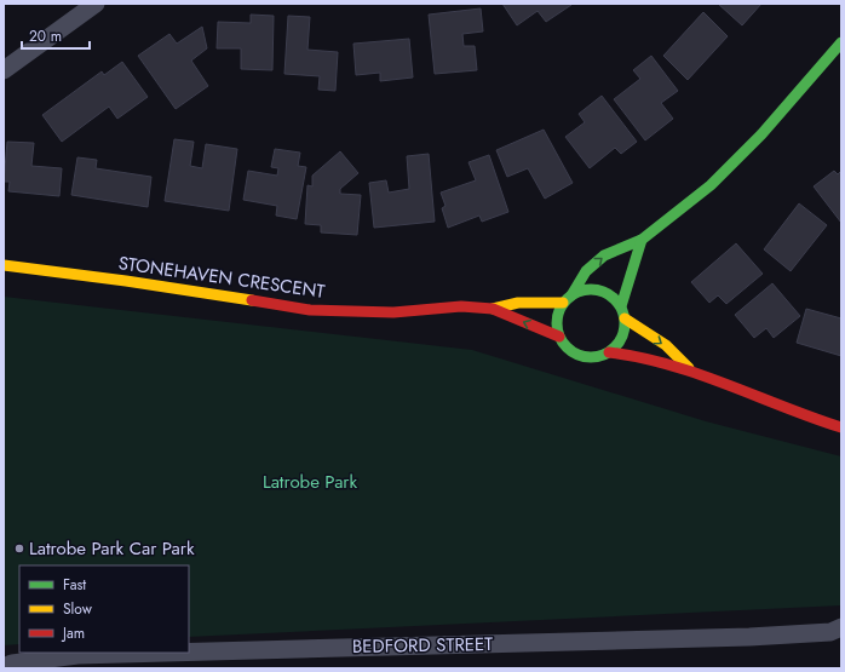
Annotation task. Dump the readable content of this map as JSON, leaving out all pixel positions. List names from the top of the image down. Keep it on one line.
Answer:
{"streets":{"main road":["STONEHAVEN CRESCENT"],"street":["BEDFORD STREET"]},"parks":["Latrobe Park"],"places":["Latrobe Park Car Park"],"legend":["Fast","Slow","Jam"],"scale_bar":"20 m"}
